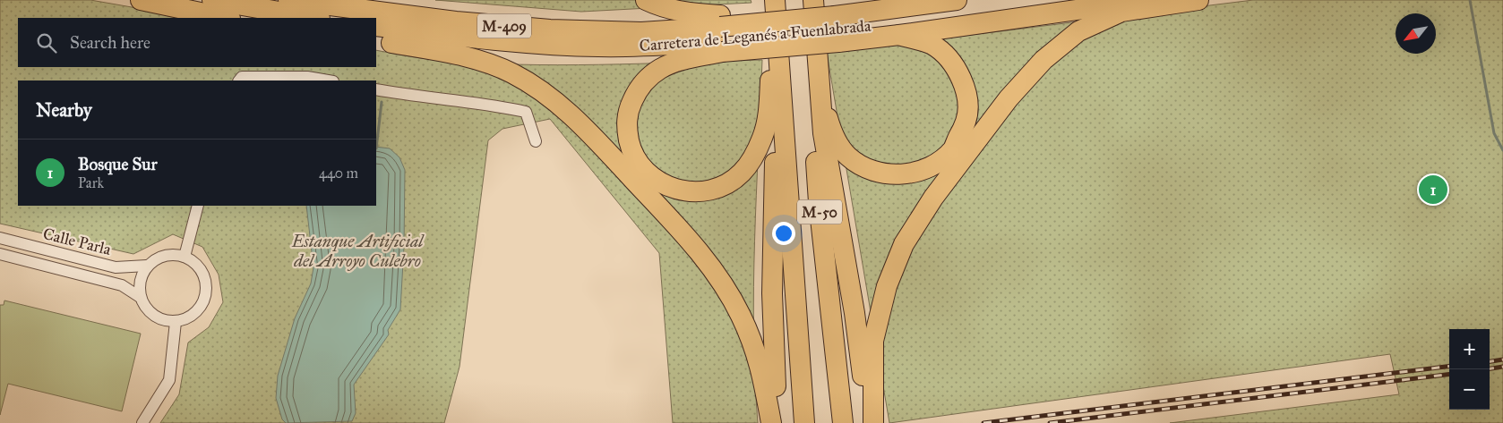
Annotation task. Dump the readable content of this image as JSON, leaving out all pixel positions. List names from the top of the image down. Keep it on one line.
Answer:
{"streets":{"highway":["M-409","Carretera de Leganés a Fuenlabrada","M-50"],"street":["Calle Parla"]},"crossings":[["M-409","Carretera de Leganés a Fuenlabrada"]],"water":["Estanque Artificial del Arroyo Culebro"],"north":"bottom left","page":{"search":"Search here","heading":"Nearby","list":[{"mark":"1","name":"Bosque Sur","note":"Park","value":"440 m"}],"pins":"1","map_buttons":["+","−"]}}
